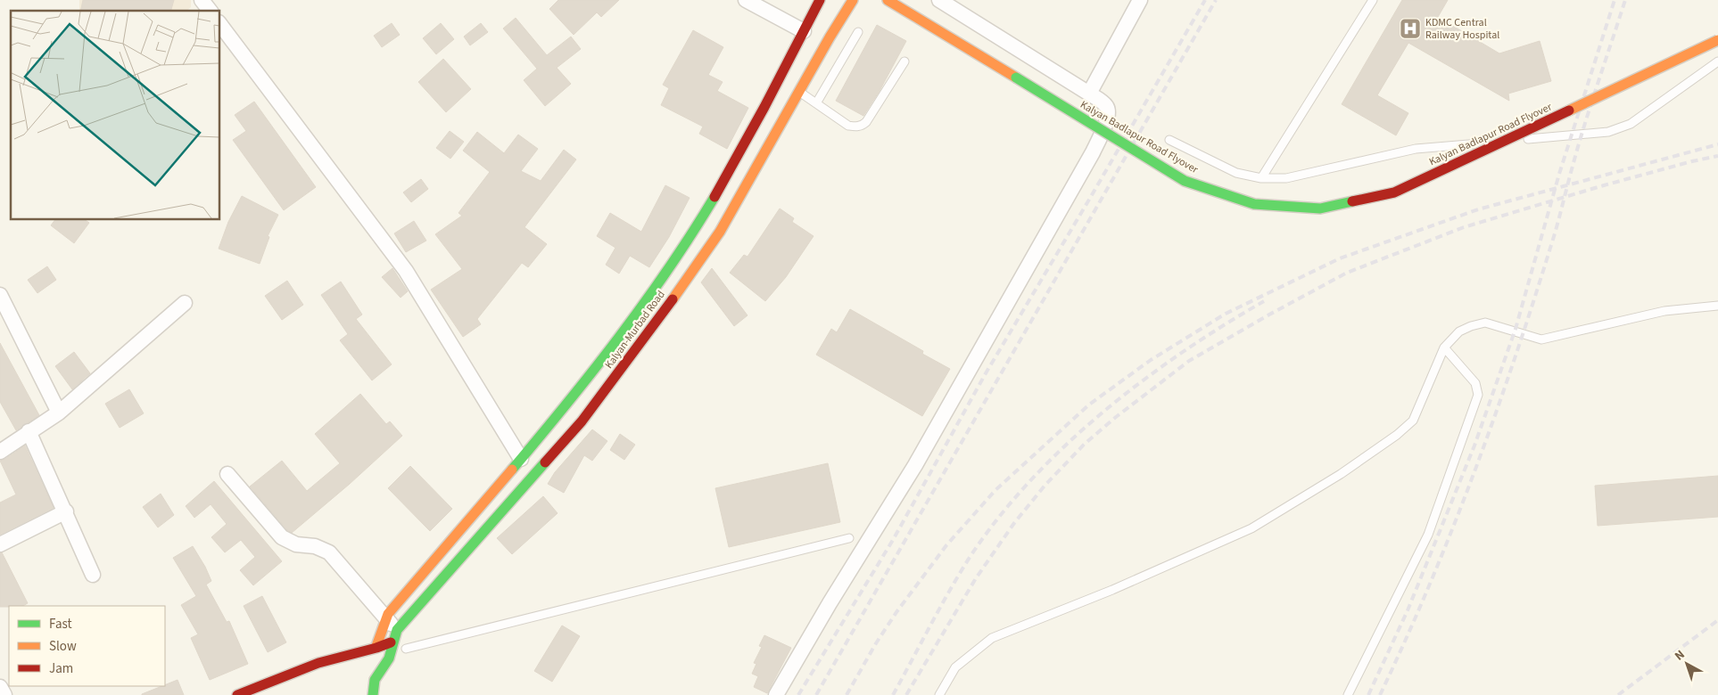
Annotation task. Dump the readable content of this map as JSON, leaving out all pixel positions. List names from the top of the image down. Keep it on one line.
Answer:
{"streets":{"main road":["Kalyan Badlapur Road Flyover","Kalyan-Murbad Road"]},"places":{"hospital":["KDMC Central Railway Hospital"]},"legend":["Fast","Slow","Jam"],"north":"top left"}
